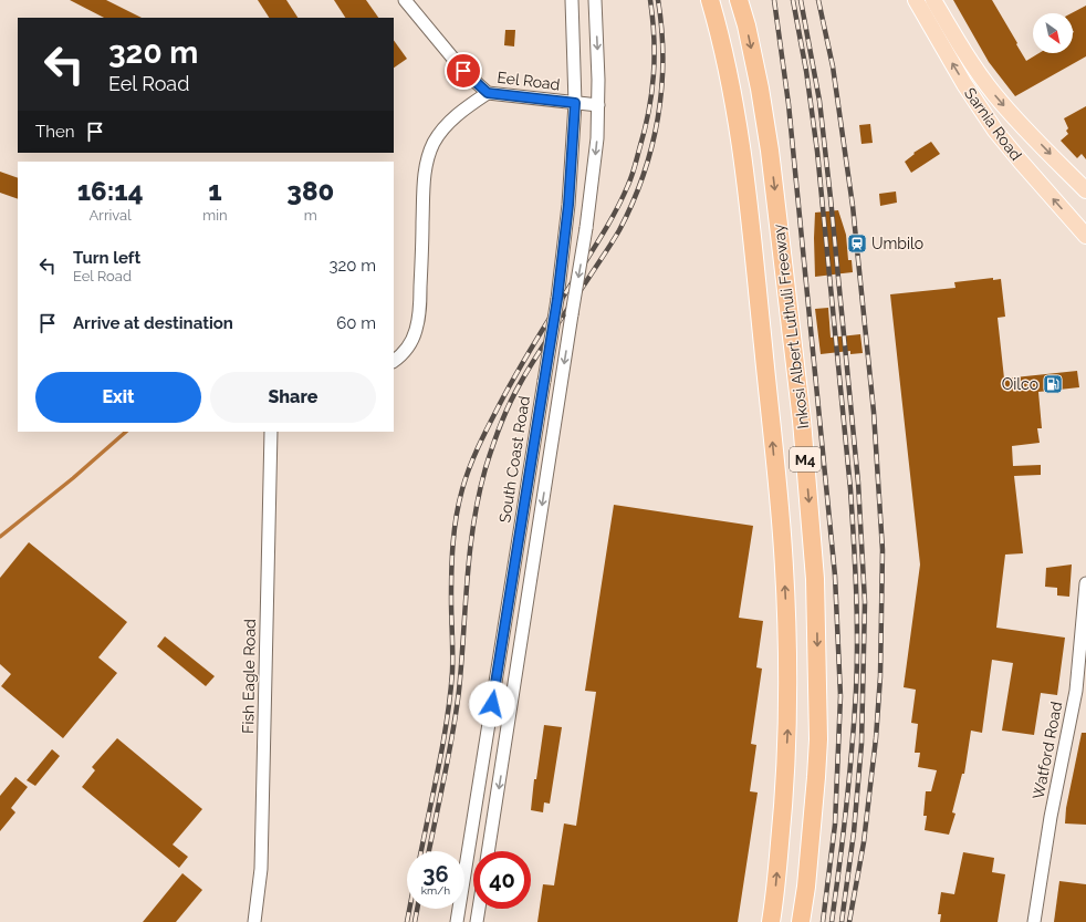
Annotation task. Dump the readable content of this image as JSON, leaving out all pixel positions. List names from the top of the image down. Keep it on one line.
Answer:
{"streets":{"highway":["Inkosi Albert Luthuli Freeway","M4"],"main road":["Sarnia Road"],"street":["Eel Road","South Coast Road","Fish Eagle Road","Watford Road"]},"crossings":[["Eel Road","South Coast Road"]],"places":{"station":["Umbilo"],"fuel station":["Oilco"]},"north":"bottom right","page":{"turn":["320 m","Eel Road"],"then":"Then","eta":["16:14","Arrival","1","min","380","m"],"list":[{"name":"Turn left","note":"Eel Road","value":"320 m"},{"name":"Arrive at destination","value":"60 m"}],"buttons":["Exit","Share"],"speed":"36 km/h","limit":"40"}}
